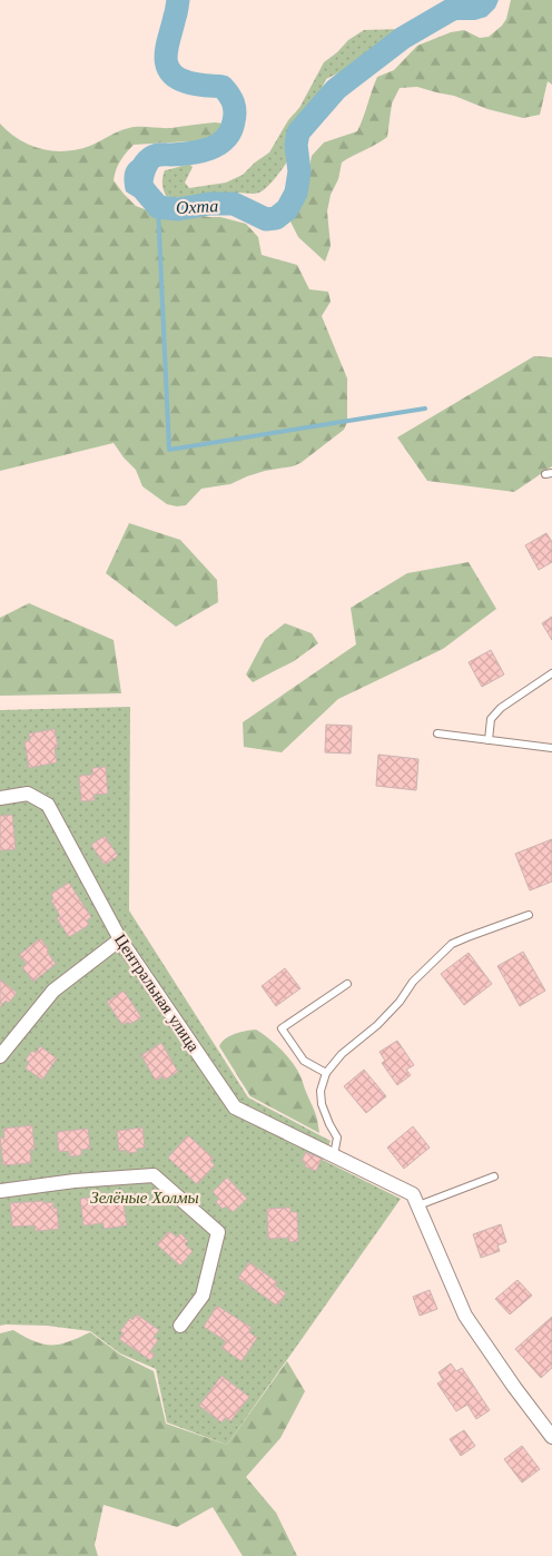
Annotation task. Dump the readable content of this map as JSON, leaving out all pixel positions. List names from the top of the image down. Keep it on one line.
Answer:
{"streets":{"street":["Центральная улица"]},"water":["Охта"],"parks":["Зелёные Холмы"]}
